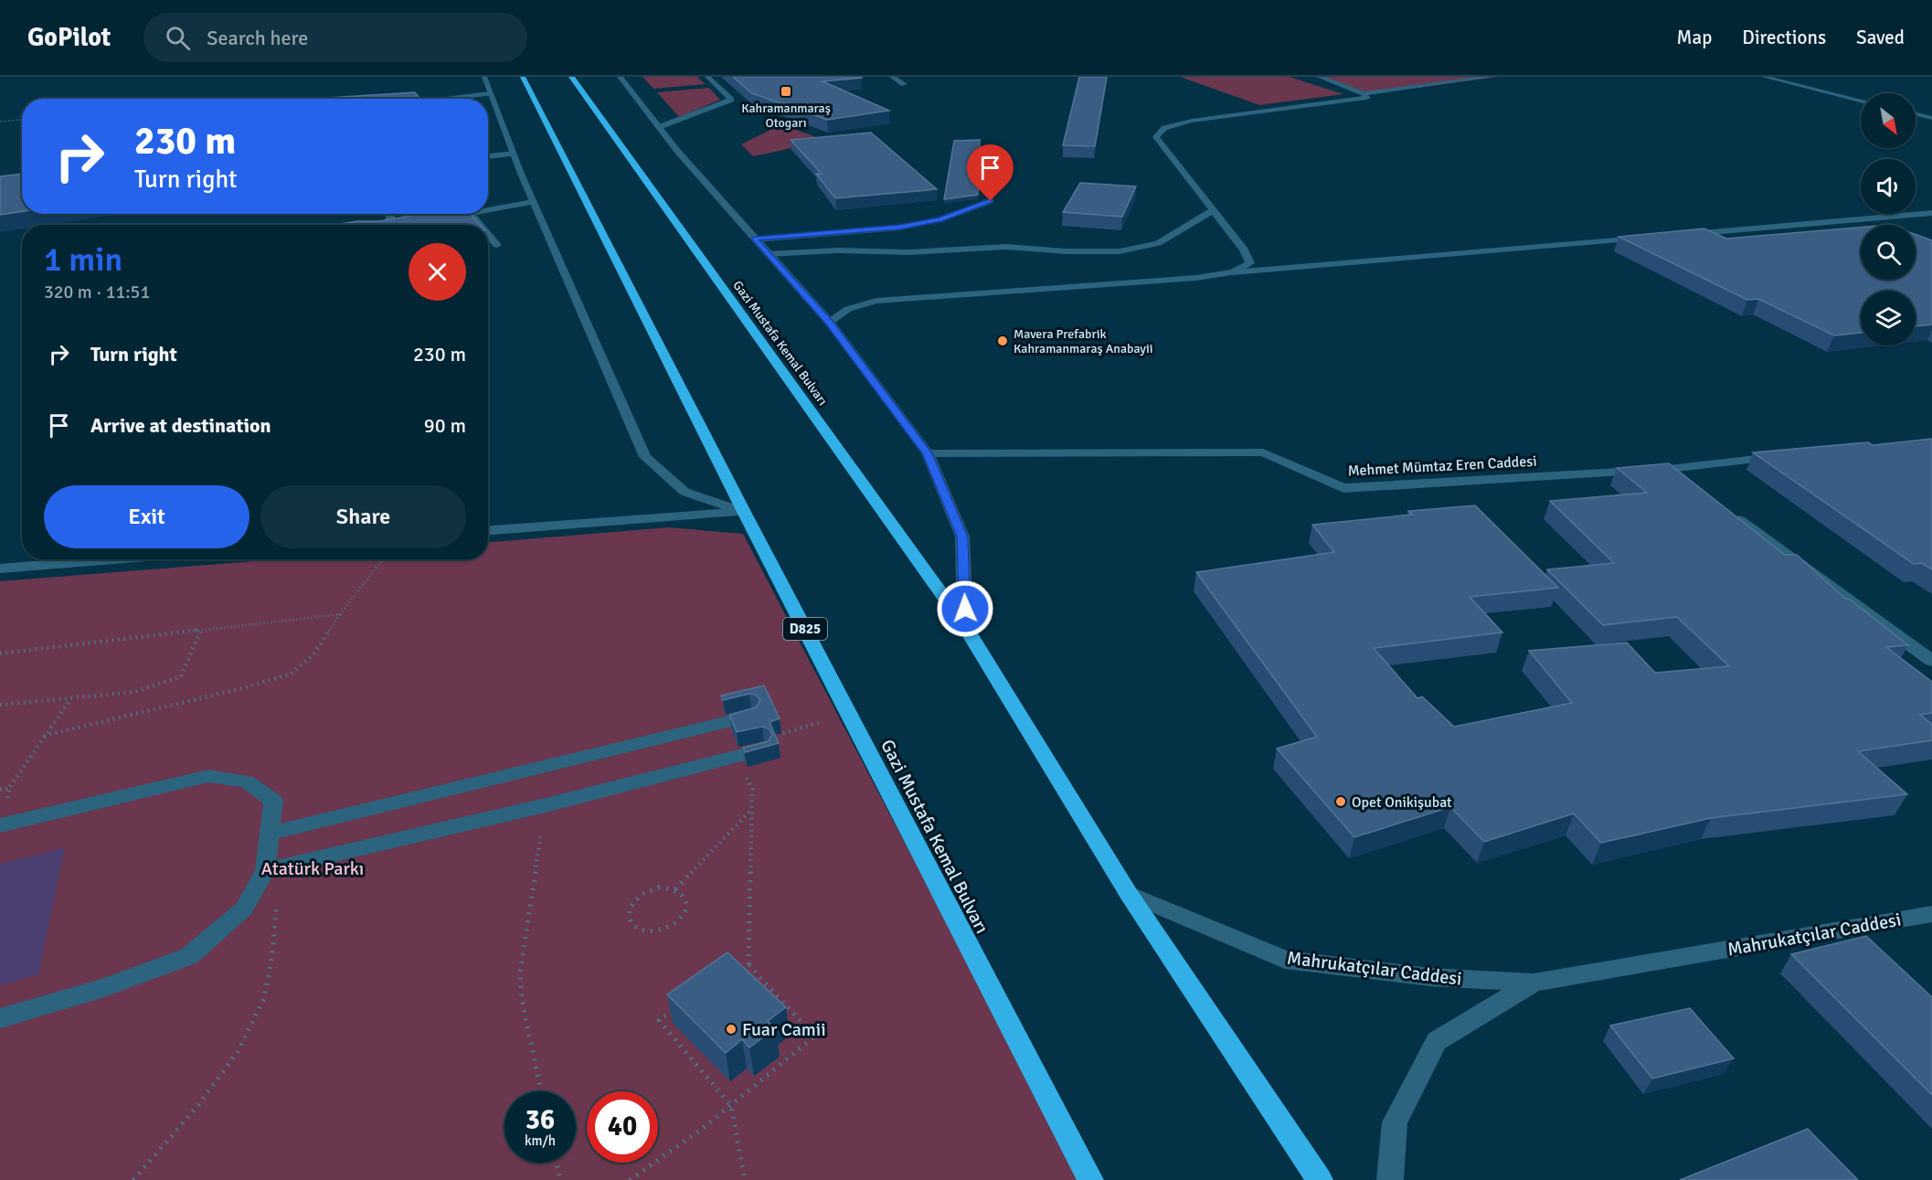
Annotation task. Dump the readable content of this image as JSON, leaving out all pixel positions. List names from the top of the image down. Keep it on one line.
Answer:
{"streets":{"highway":["Gazi Mustafa Kemal Bulvarı","D825"],"street":["Mehmet Mümtaz Eren Caddesi","Mahrukatçılar Caddesi"]},"crossings":[["Gazi Mustafa Kemal Bulvarı","Mehmet Mümtaz Eren Caddesi"],["Gazi Mustafa Kemal Bulvarı","Mahrukatçılar Caddesi"]],"parks":["Atatürk Parkı"],"places":{"transit":["Kahramanmaraş Otogarı"],"other":["Mavera Prefabrik Kahramanmaraş Anabayii","Opet Onikişubat","Fuar Camii"]},"north":"bottom right","page":{"header":"GoPilot","search":"Search here","nav":["Map","Directions","Saved"],"turn":["230 m","Turn right"],"heading":["1 min","320 m · 11:51"],"list":[{"name":"Turn right","value":"230 m"},{"name":"Arrive at destination","value":"90 m"}],"buttons":["Exit","Share"],"speed":"36 km/h","limit":"40"}}
